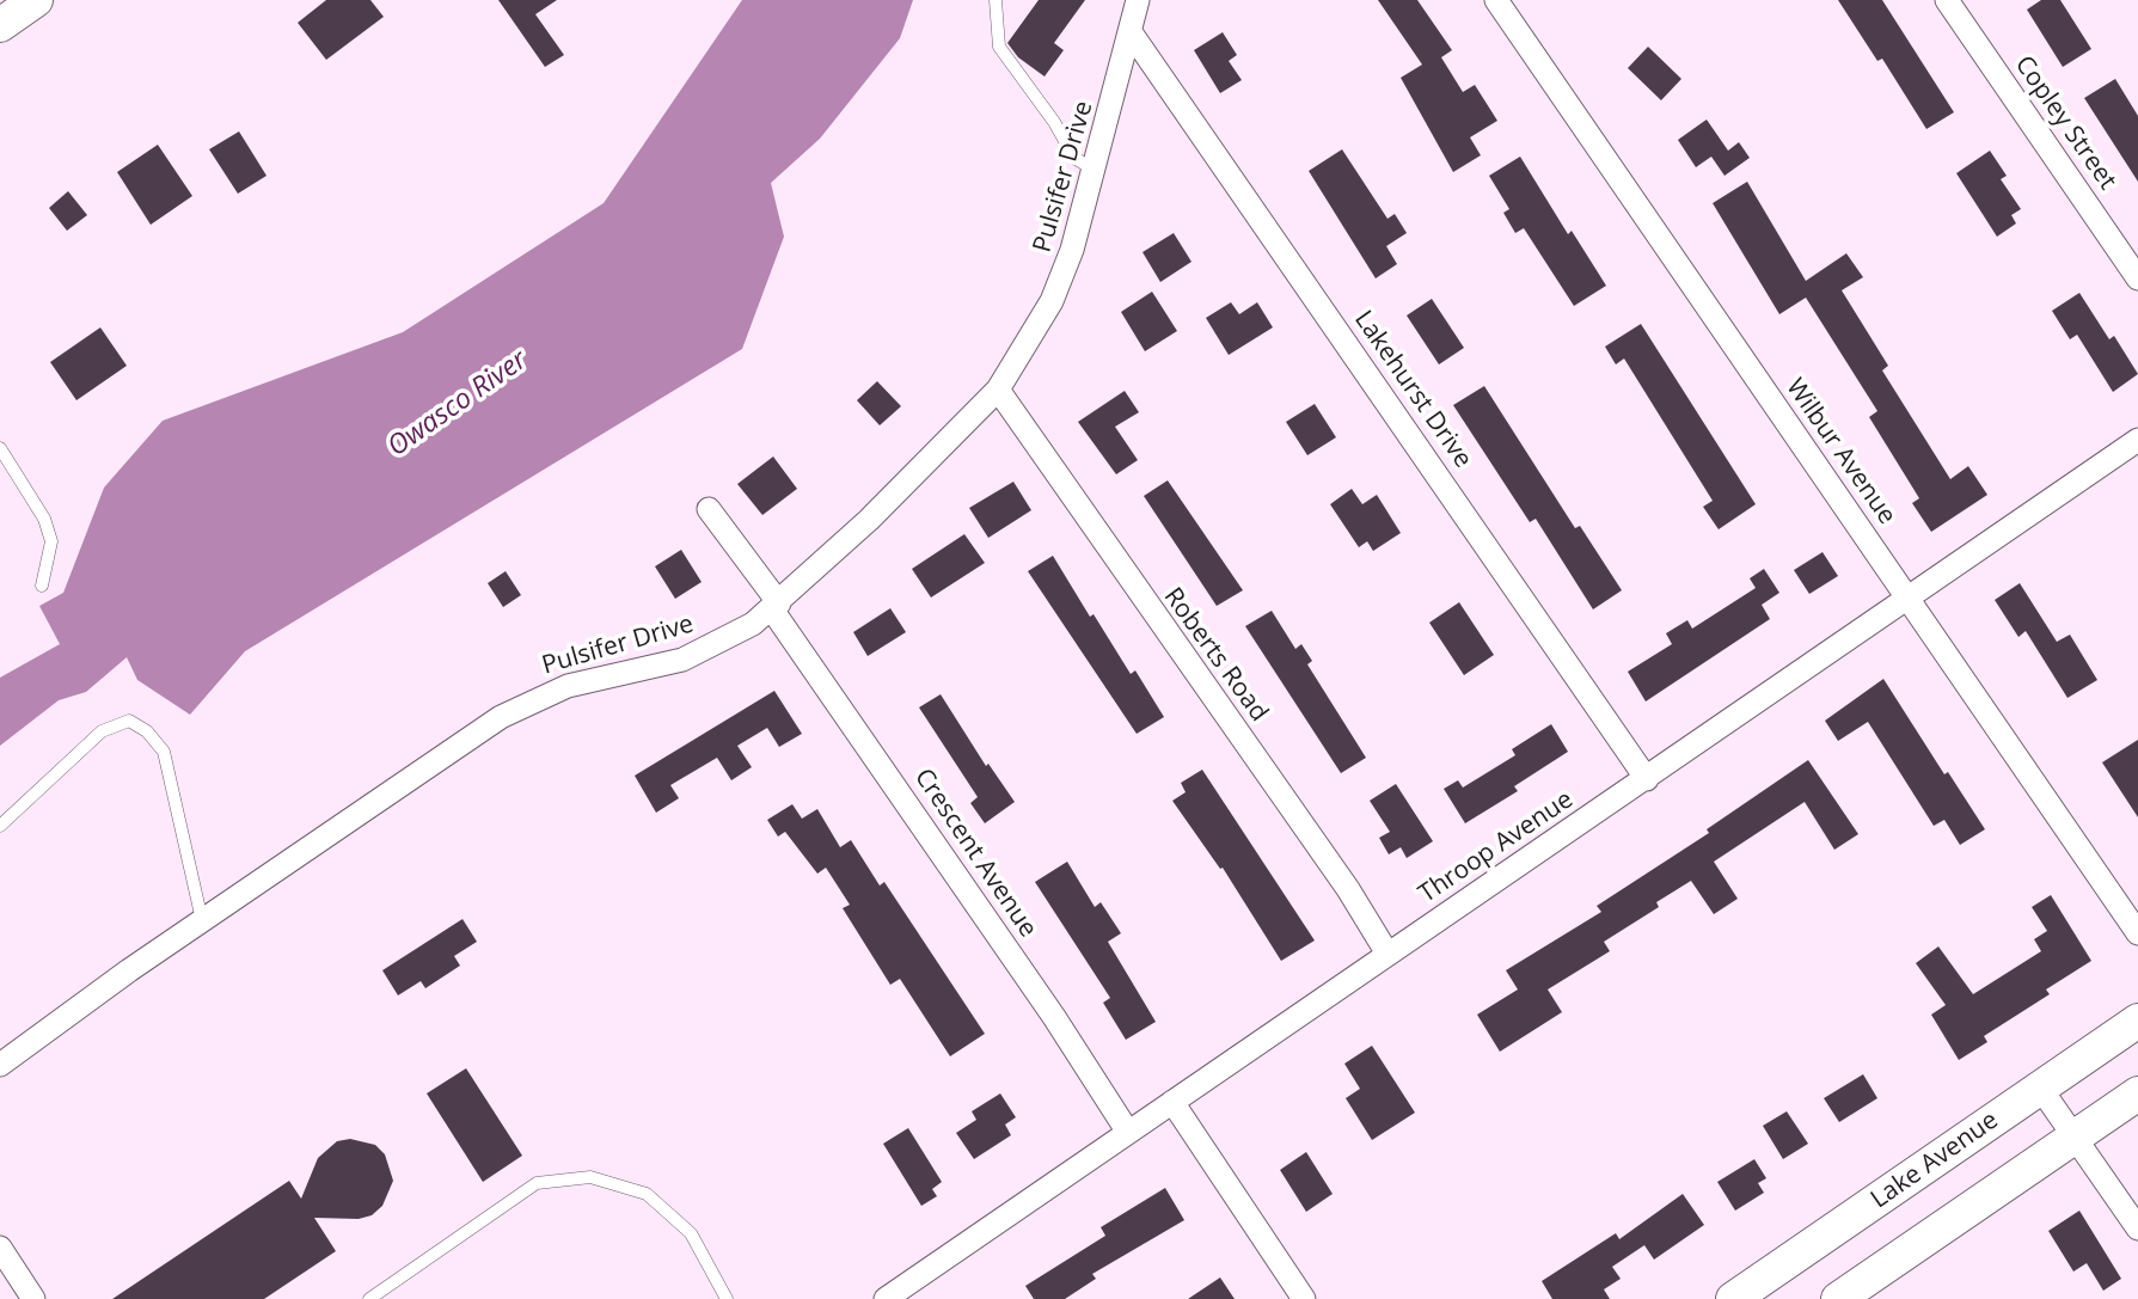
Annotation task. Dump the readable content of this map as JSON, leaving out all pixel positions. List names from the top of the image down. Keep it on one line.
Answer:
{"streets":{"main road":["Lake Avenue"],"street":["Copley Street","Pulsifer Drive","Lakehurst Drive","Wilbur Avenue","Roberts Road","Throop Avenue","Crescent Avenue"]},"crossings":[["Pulsifer Drive","Lakehurst Drive"],["Pulsifer Drive","Roberts Road"],["Pulsifer Drive","Crescent Avenue"],["Lakehurst Drive","Throop Avenue"],["Wilbur Avenue","Throop Avenue"],["Roberts Road","Throop Avenue"],["Throop Avenue","Crescent Avenue"]],"water":["Owasco River"]}
